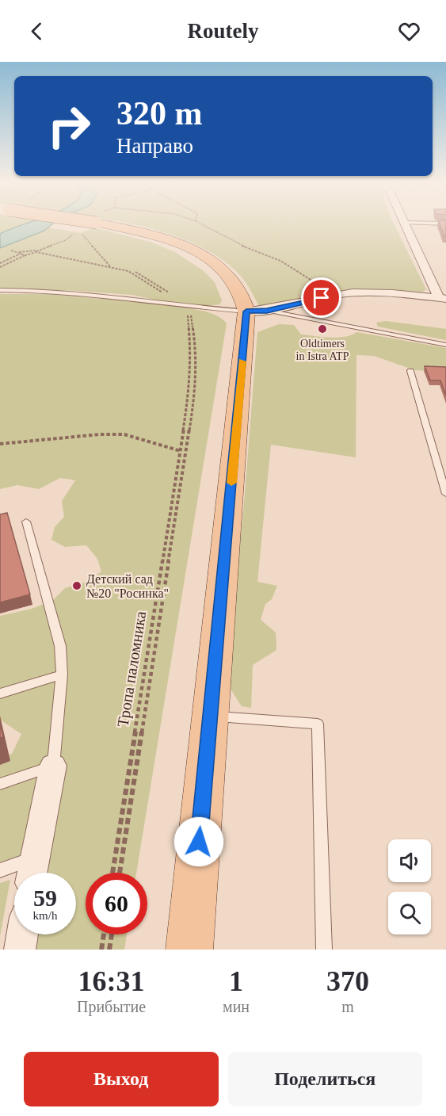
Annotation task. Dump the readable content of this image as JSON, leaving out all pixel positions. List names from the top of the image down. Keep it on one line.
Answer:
{"streets":{"path":["Тропа паломника"]},"places":["Oldtimers in Istra ATP","Детский сад №20 \"Росинка\""],"page":{"header":"Routely","turn":["320 m","Направо"],"speed":"59 km/h","limit":"60","eta":["16:31","Прибытие","1","мин","370","m"],"buttons":["Выход","Поделиться"]}}
